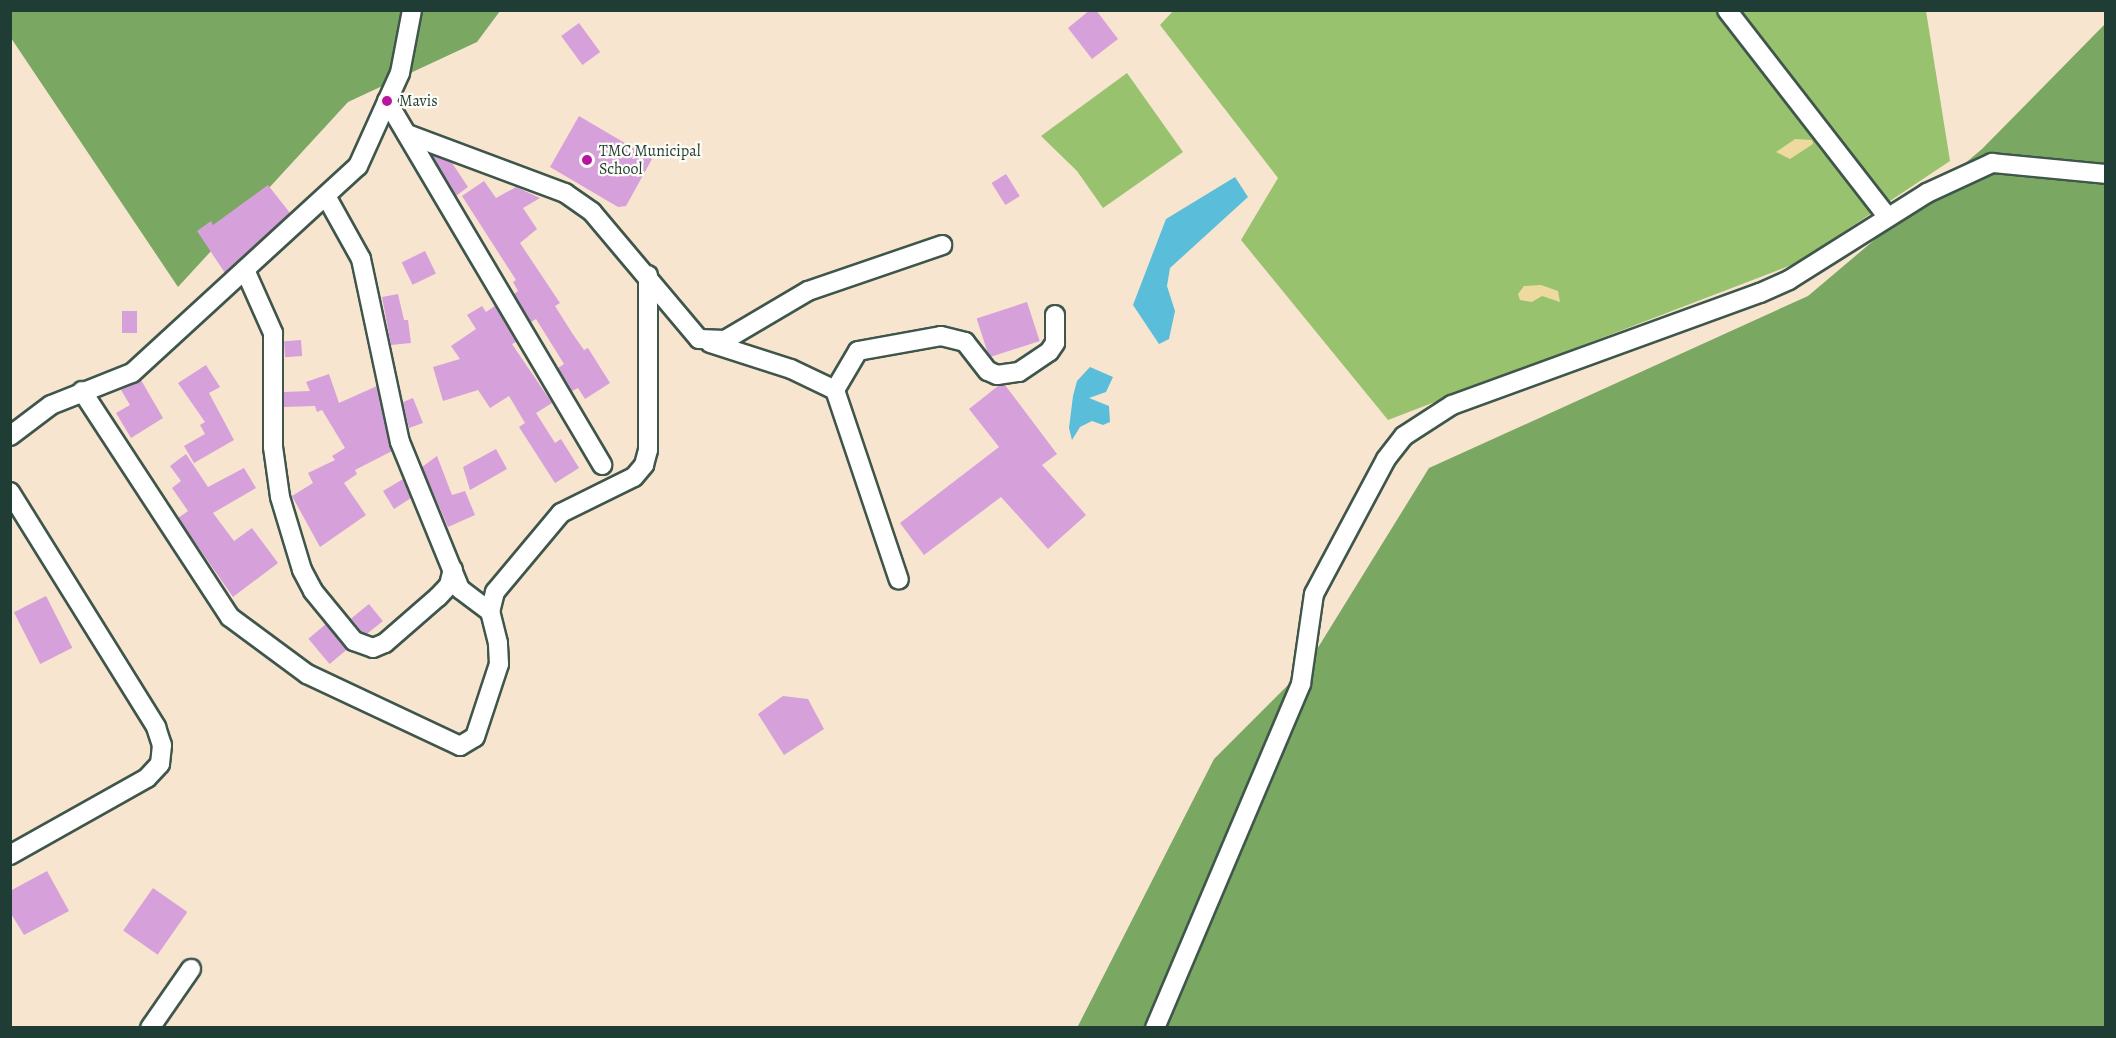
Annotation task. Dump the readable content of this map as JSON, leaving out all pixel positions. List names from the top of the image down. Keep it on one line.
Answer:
{"places":["Mavis","TMC Municipal School"]}
